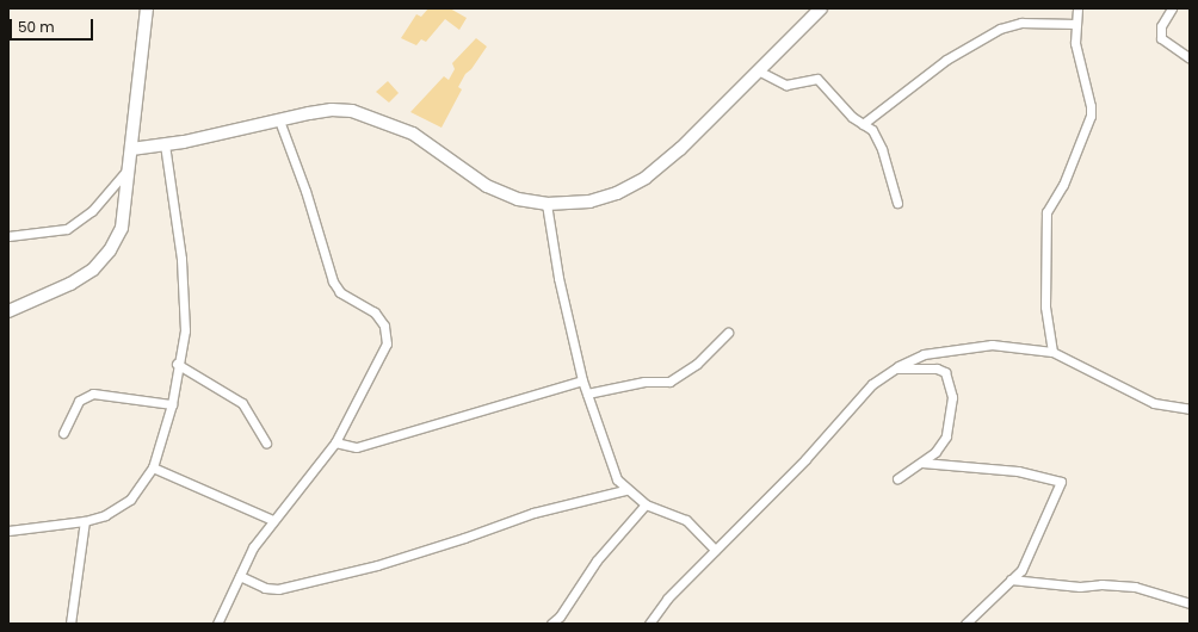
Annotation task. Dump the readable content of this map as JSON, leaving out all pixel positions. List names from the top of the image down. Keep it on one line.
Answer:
{"scale_bar":"50 m"}
